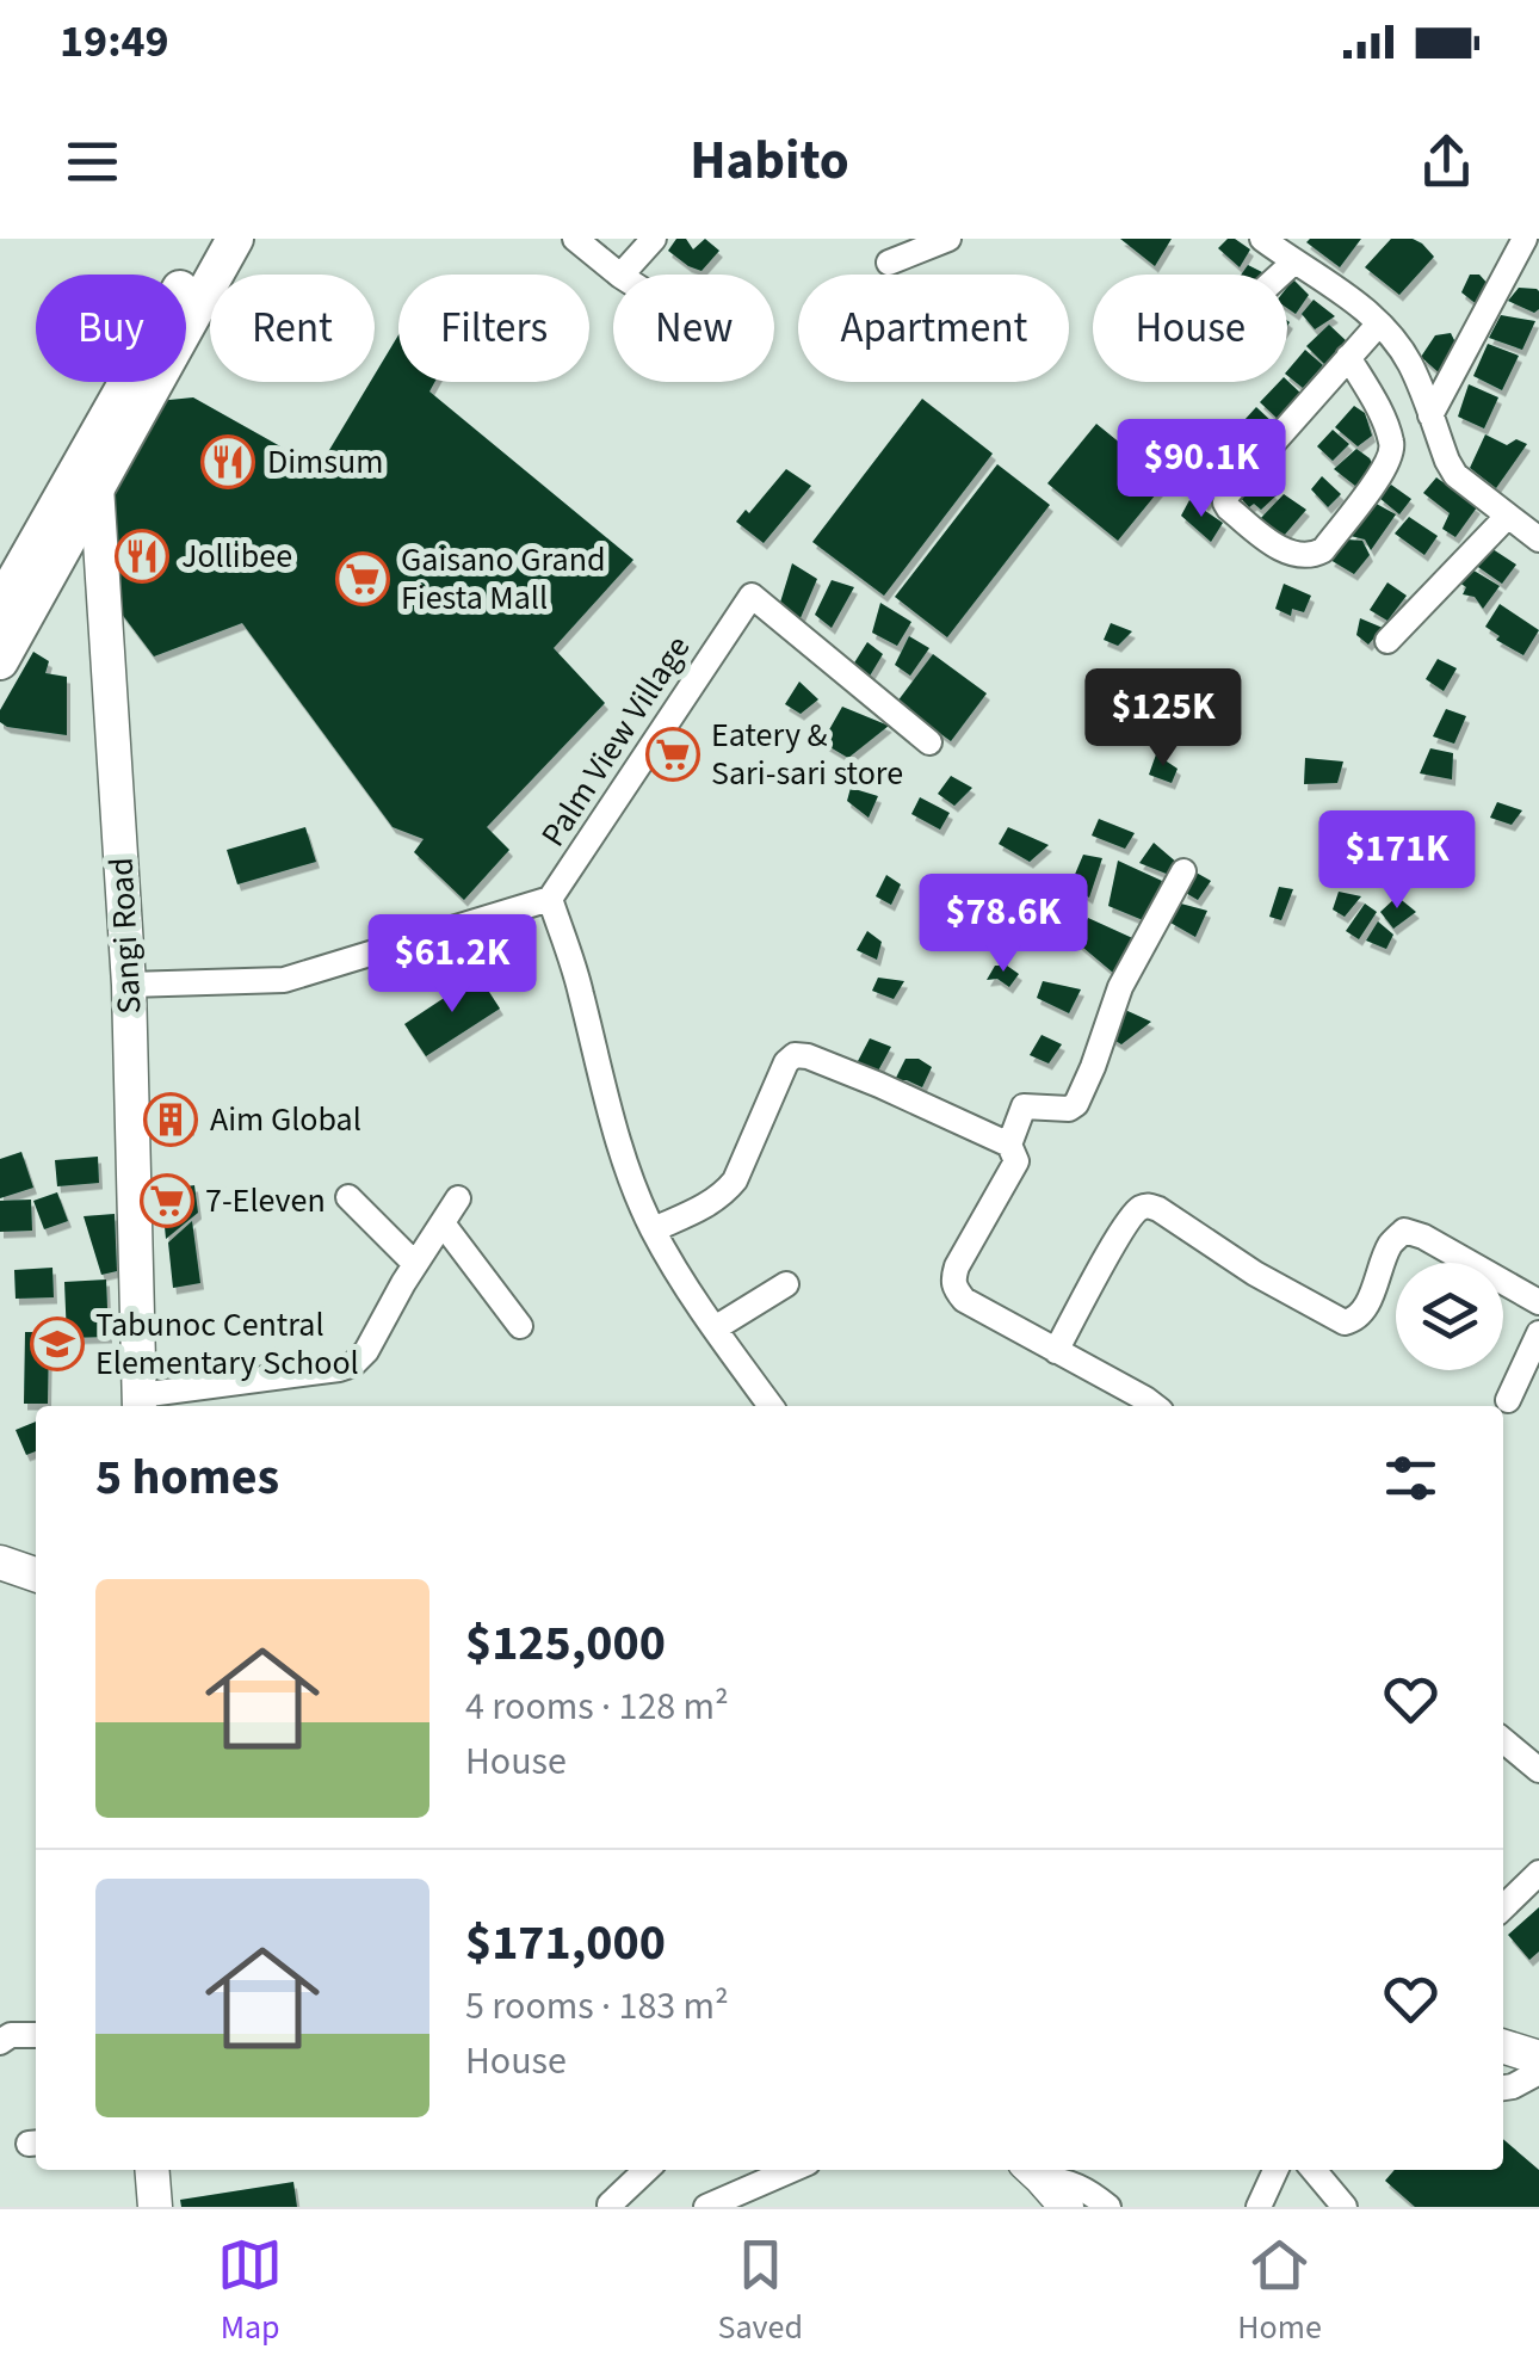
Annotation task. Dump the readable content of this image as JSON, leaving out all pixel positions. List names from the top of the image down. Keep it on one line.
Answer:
{"streets":{"street":["Palm View Village","Sangi Road"]},"crossings":[["Palm View Village","Sangi Road"]],"places":{"restaurant":["Dimsum","Jollibee"],"supermarket":["Gaisano Grand Fiesta Mall","Eatery & Sari-sari store","7-Eleven"],"building":["Aim Global"],"school or university":["Tabunoc Central Elementary School"]},"page":{"status":"19:49","header":"Habito","chip":["Buy","Rent","Filters","New","Apartment","House"],"price":["$90.1K","$125K","$171K","$78.6K","$61.2K"],"heading":"5 homes","list":[{"name":"$125,000","note":"4 rooms · 128 m² · House"},{"name":"$171,000","note":"5 rooms · 183 m² · House"}],"tabs":["Map","Saved","Home"]}}
